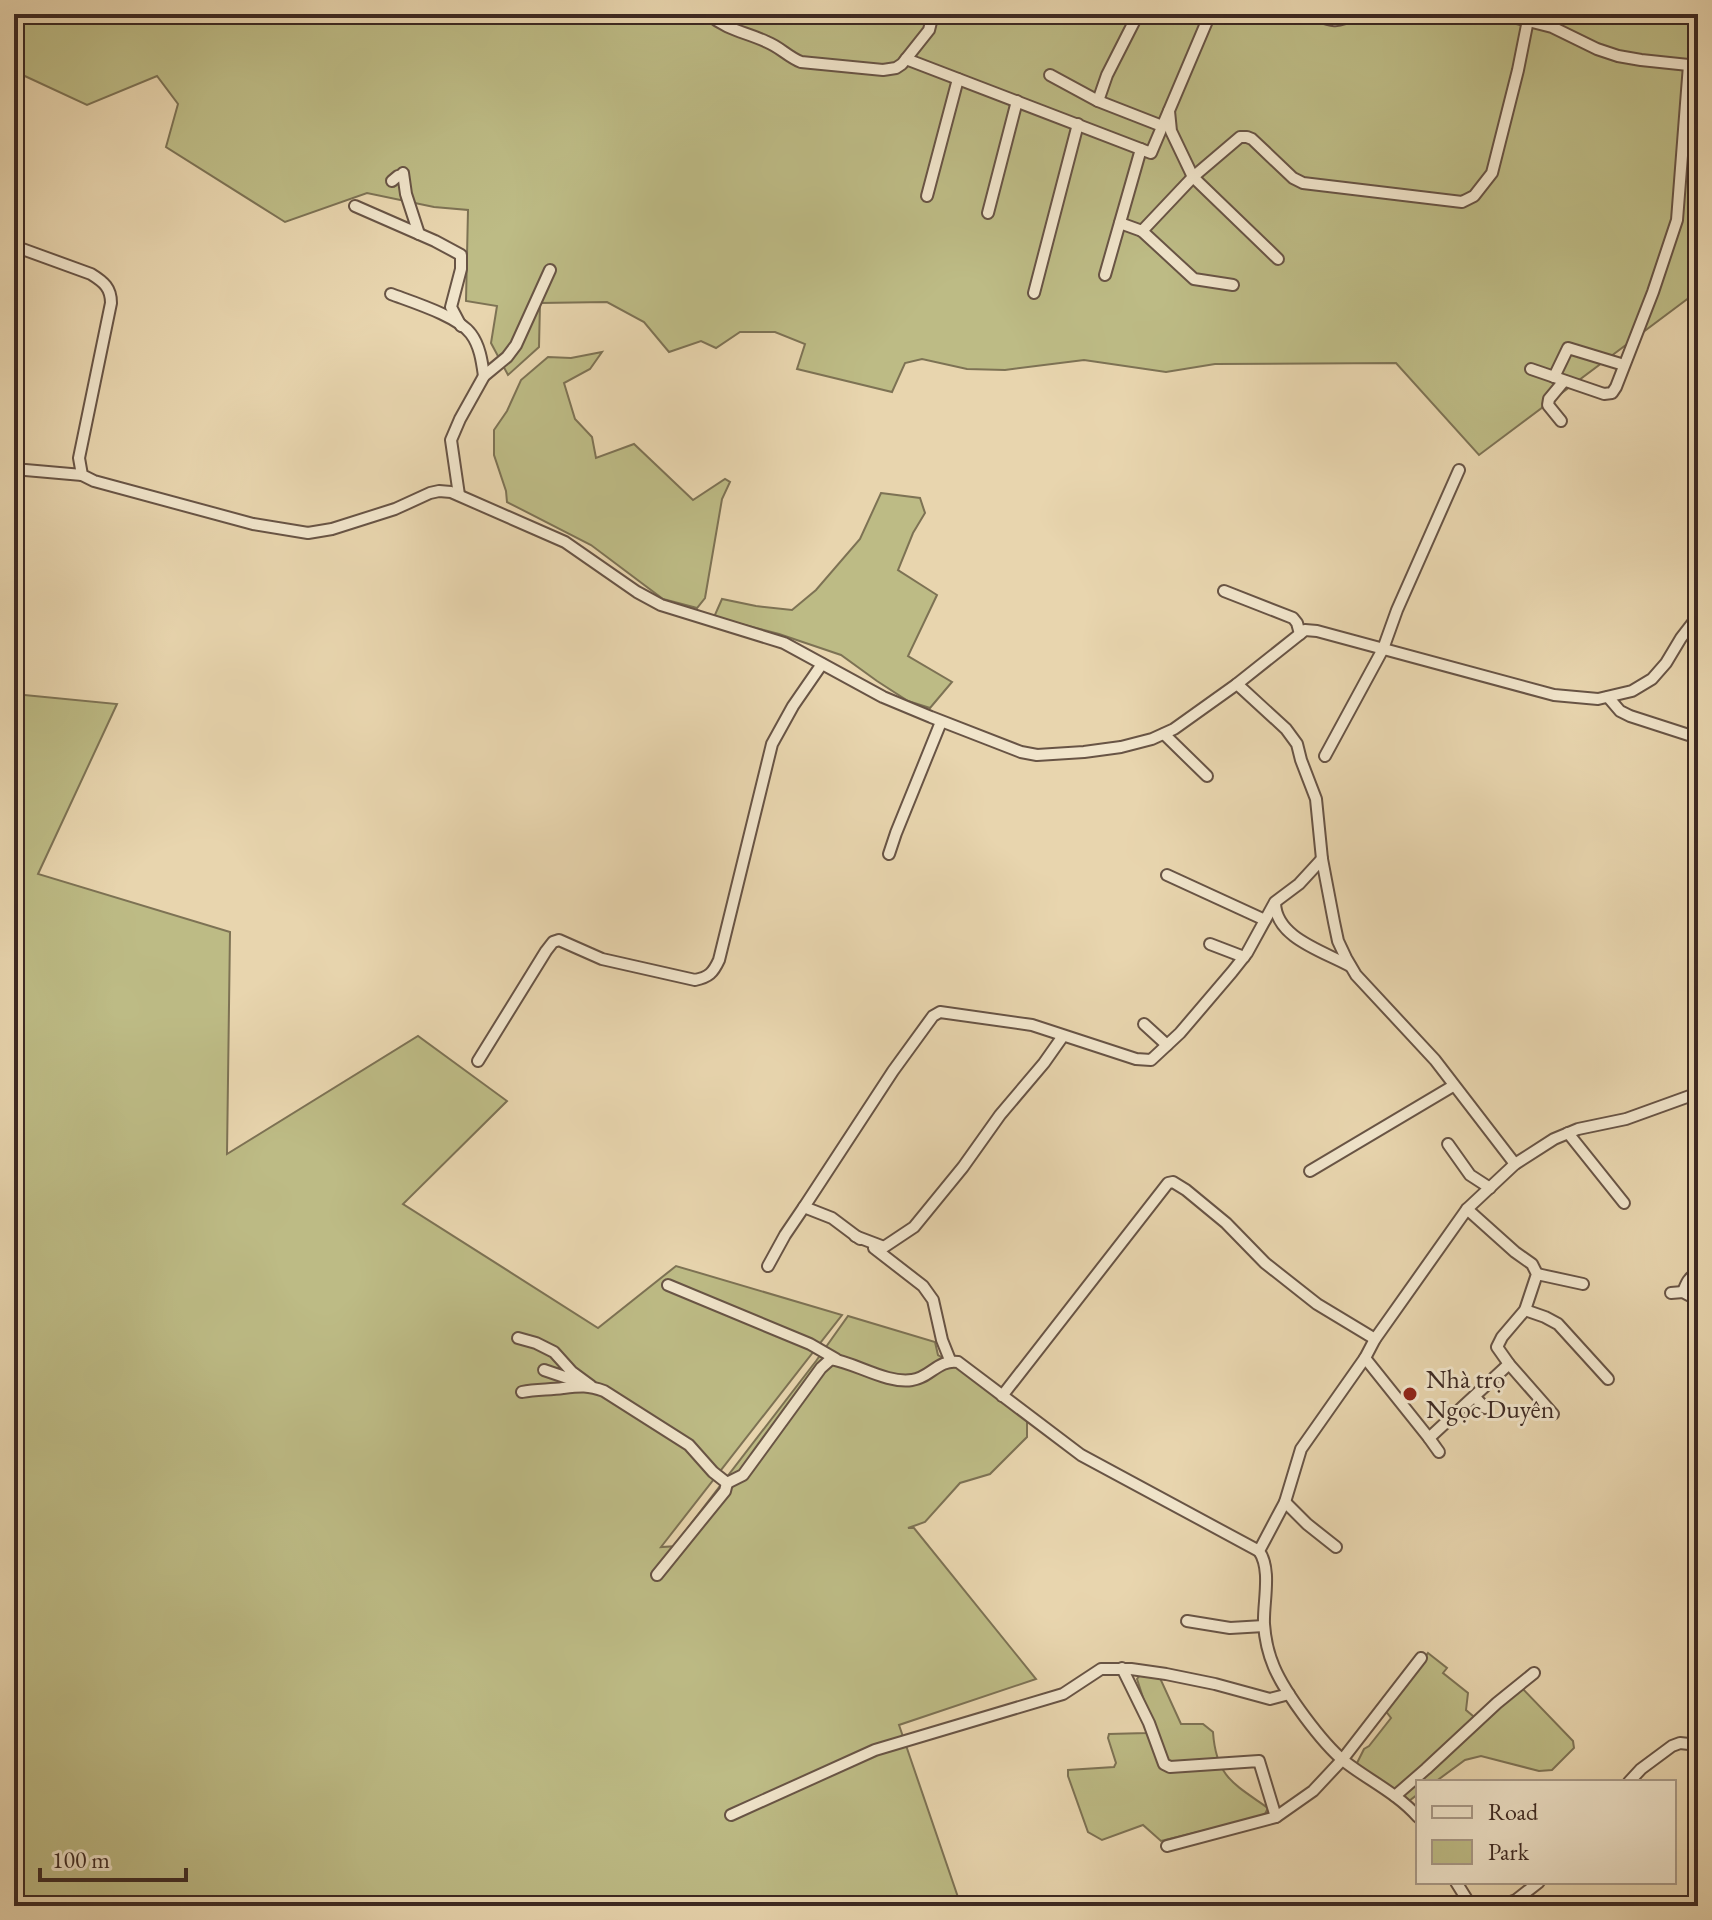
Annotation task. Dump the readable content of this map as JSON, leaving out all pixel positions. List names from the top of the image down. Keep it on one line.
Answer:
{"places":["Nhà trọ Ngọc Duyên"],"legend":["Road","Park"],"scale_bar":"100 m"}
